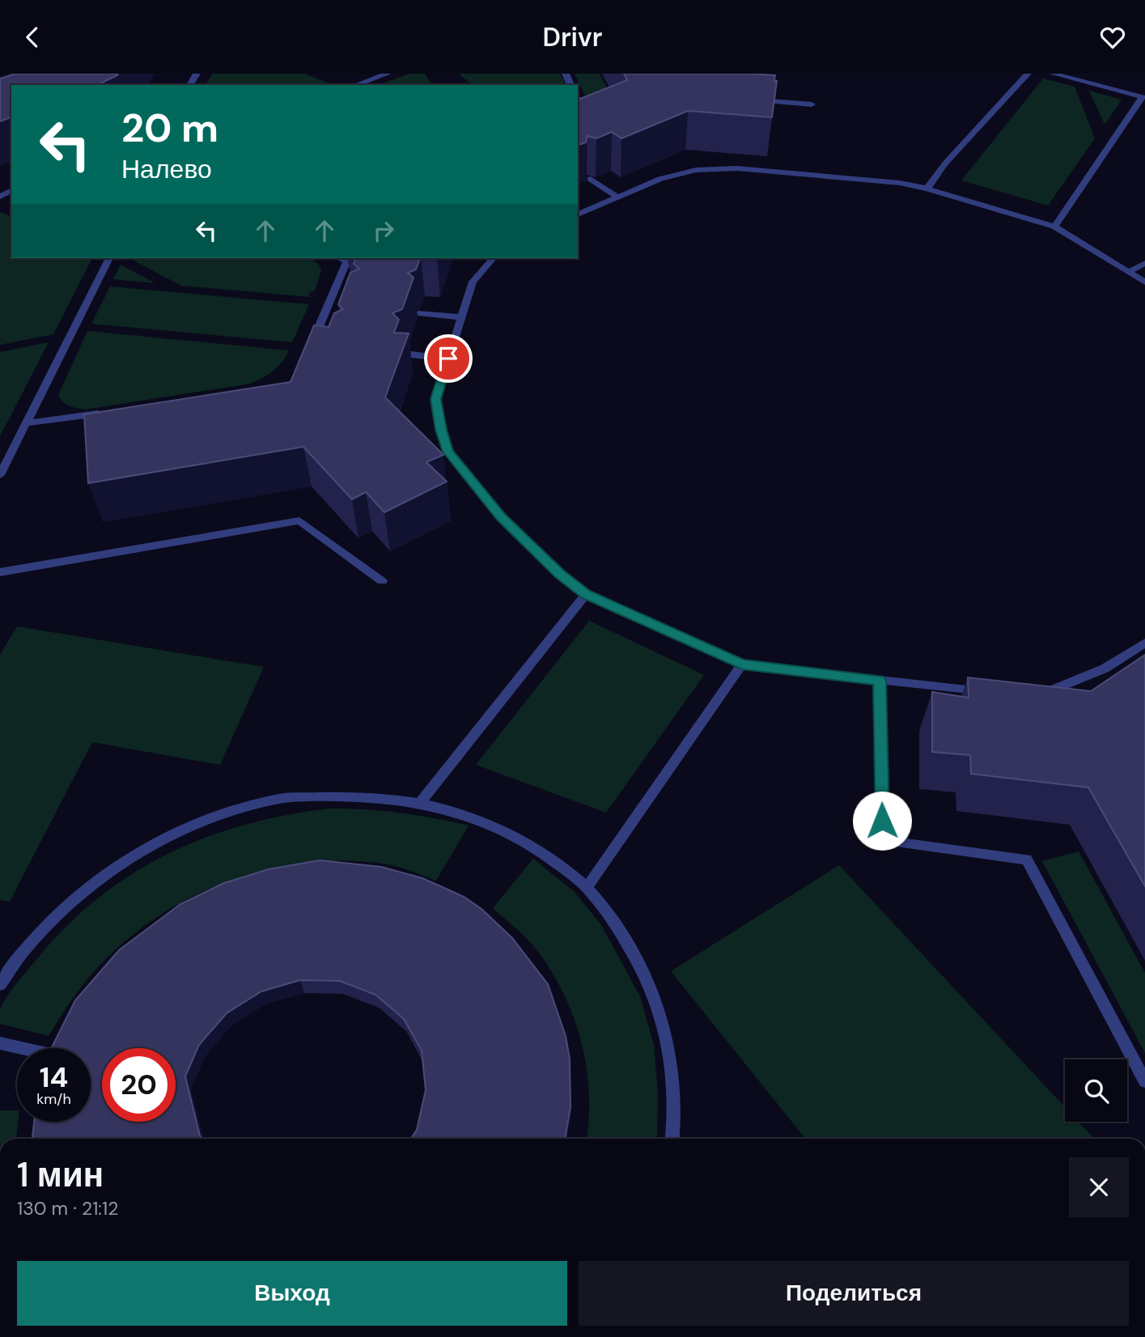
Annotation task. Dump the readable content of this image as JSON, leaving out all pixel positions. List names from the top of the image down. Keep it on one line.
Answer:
{"page":{"header":"Drivr","turn":["20 m","Налево"],"speed":"14 km/h","limit":"20","heading":["1 мин","130 m · 21:12"],"buttons":["Выход","Поделиться"]}}
